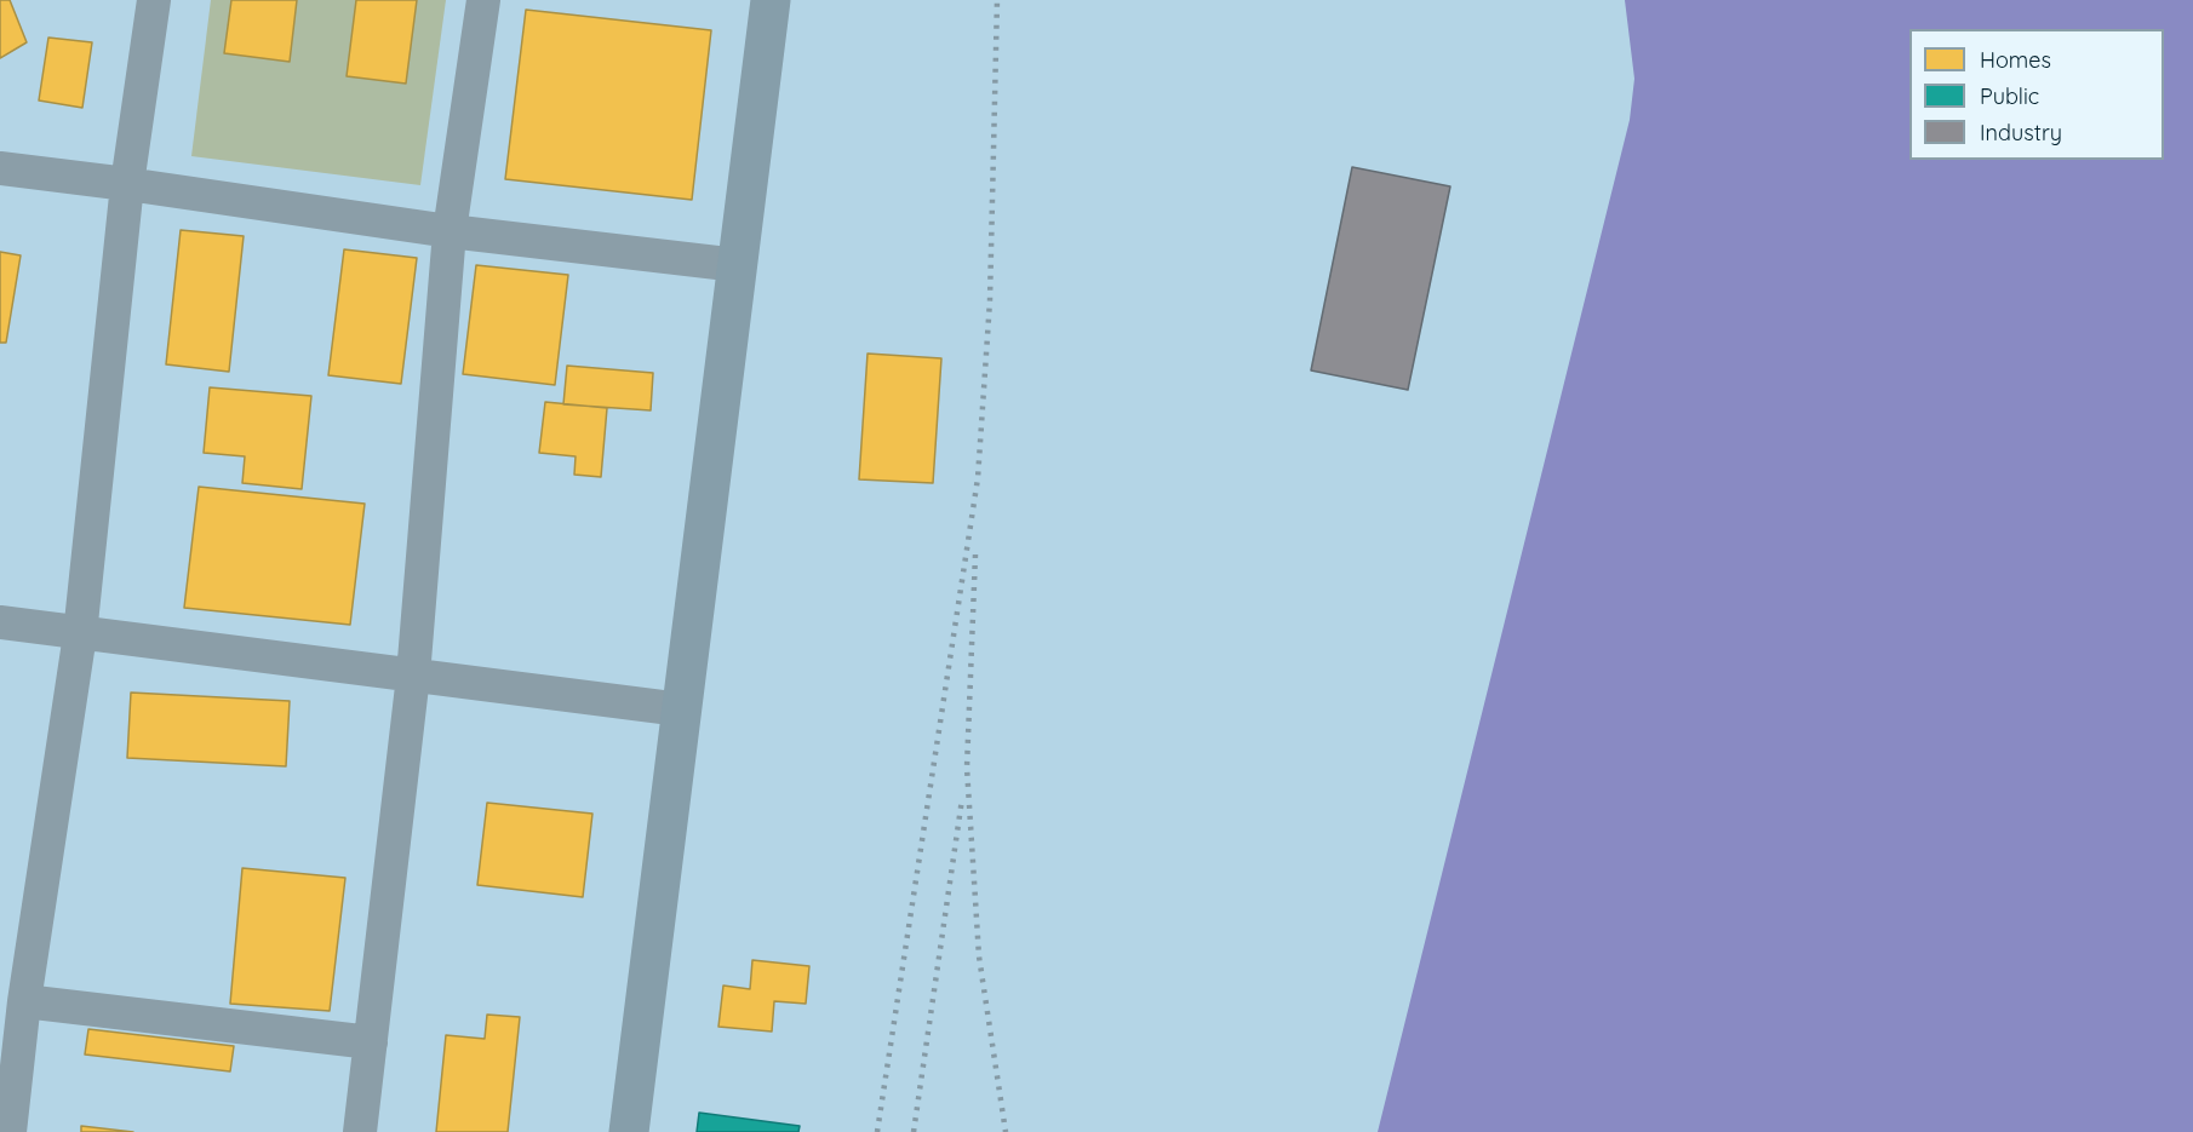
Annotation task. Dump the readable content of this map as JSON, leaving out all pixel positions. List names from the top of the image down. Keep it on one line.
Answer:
{"legend":["Homes","Public","Industry"]}
